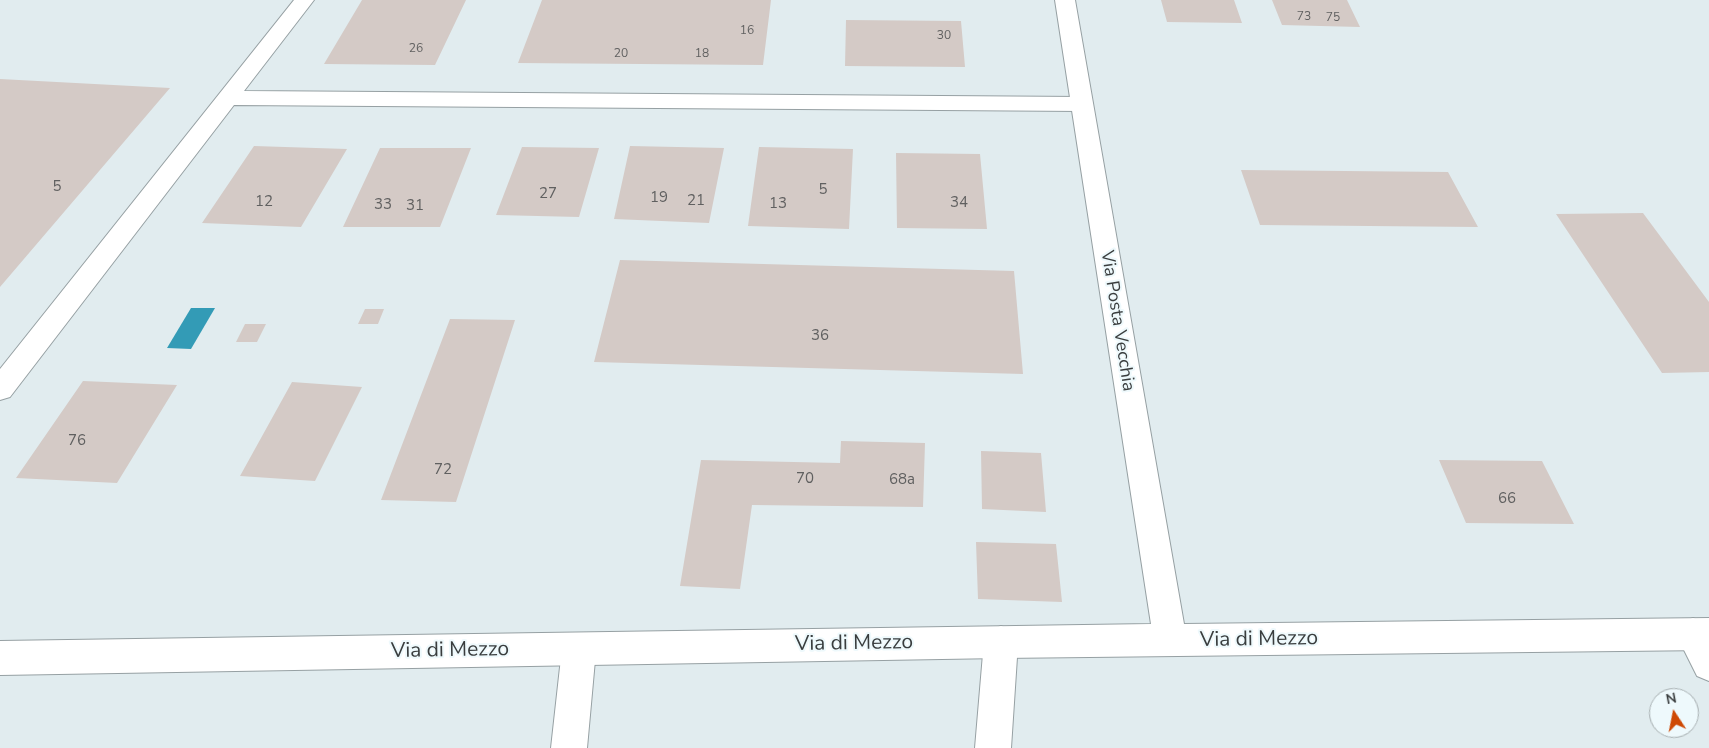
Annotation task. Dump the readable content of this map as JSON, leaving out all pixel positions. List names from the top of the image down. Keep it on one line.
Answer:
{"streets":{"street":["Via Posta Vecchia","Via di Mezzo"]},"crossings":[["Via Posta Vecchia","Via di Mezzo"]],"house_numbers":["73","75","16","30","26","20","18","5","5","27","19","21","12","34","13","33","31","36","76","72","70","68a","66"],"north":"top"}
